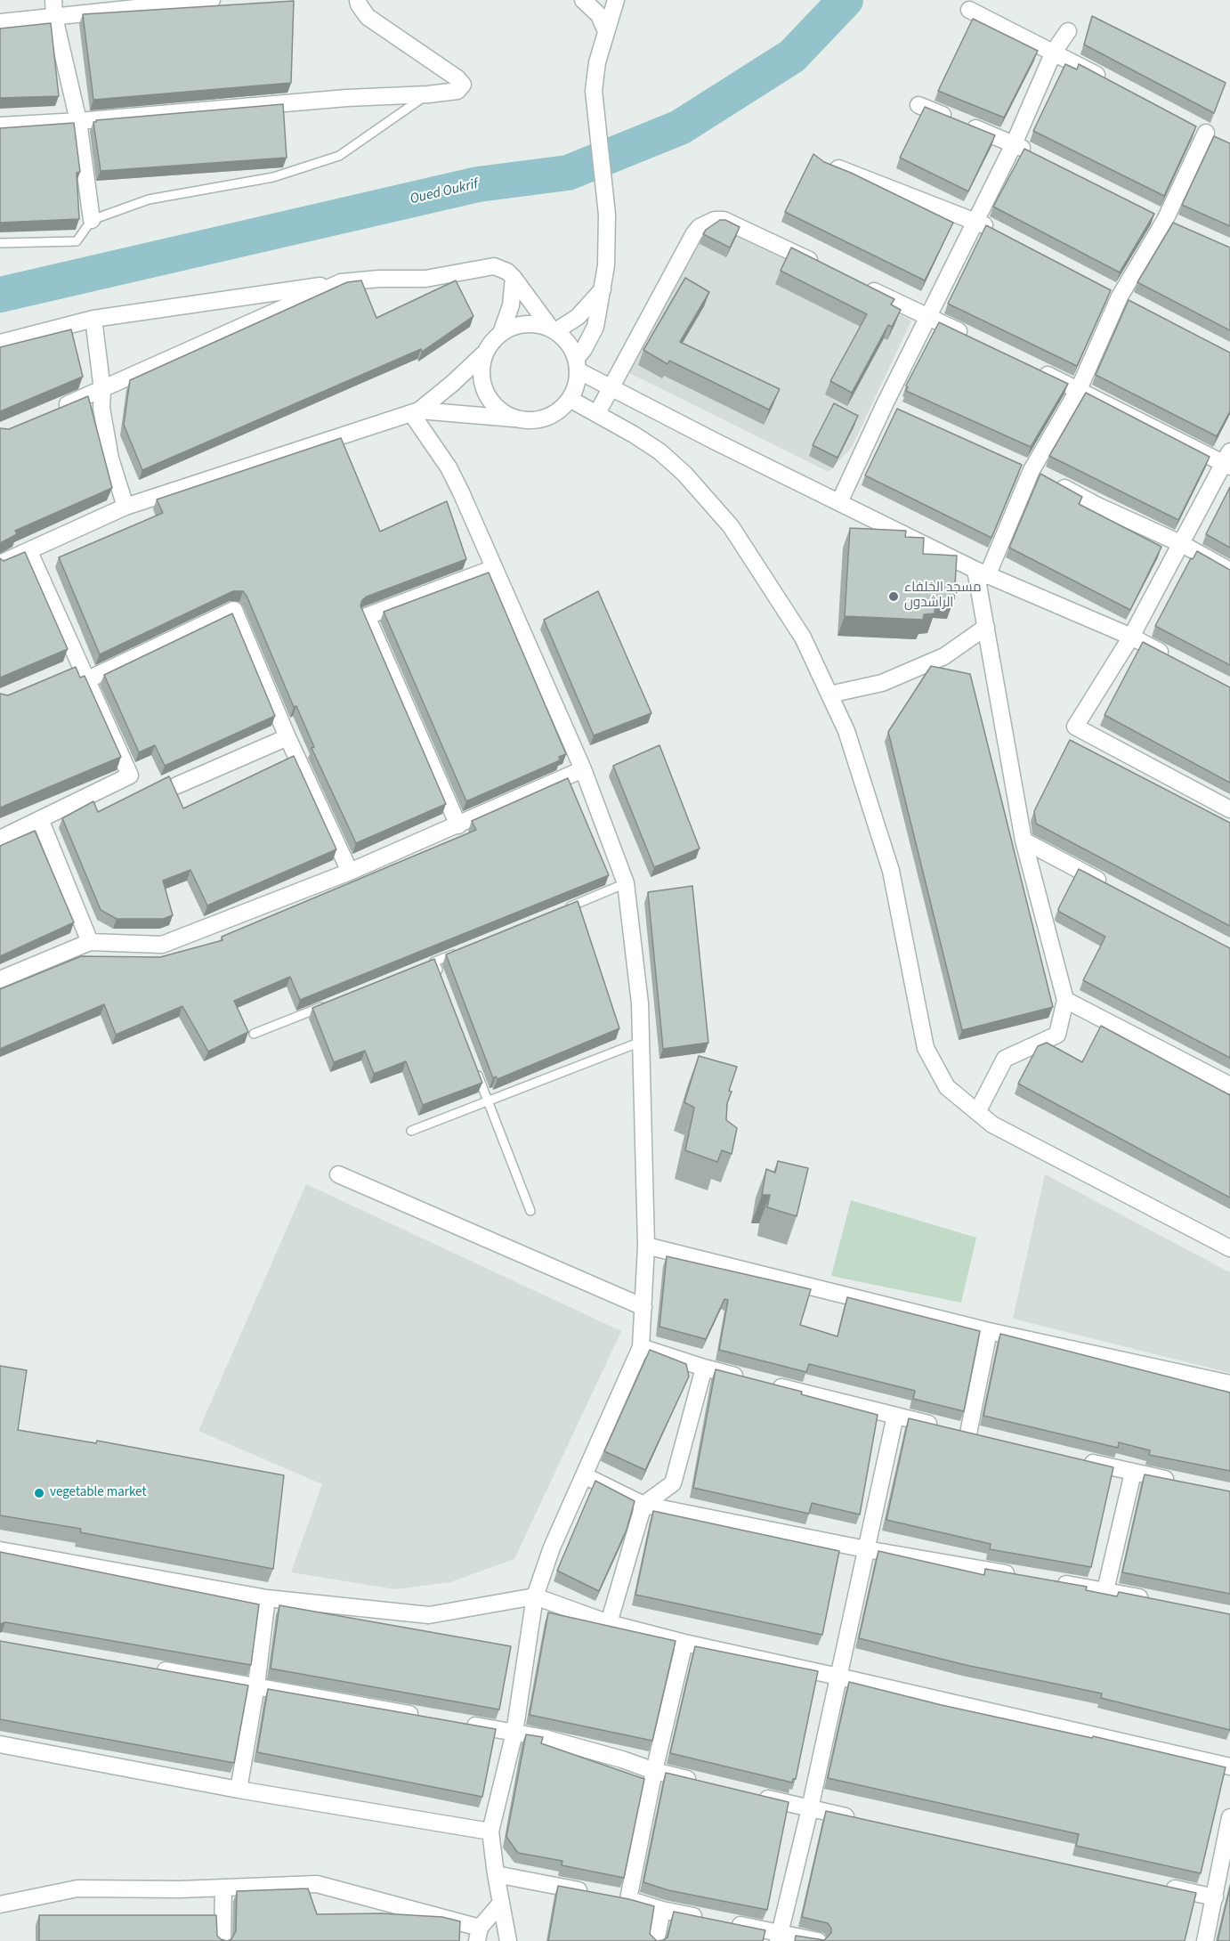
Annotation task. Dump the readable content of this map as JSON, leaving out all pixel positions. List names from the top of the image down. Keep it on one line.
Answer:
{"water":["Oued Oukrif"],"places":["مسجد الخلفاء الراشدون","vegetable market"]}
